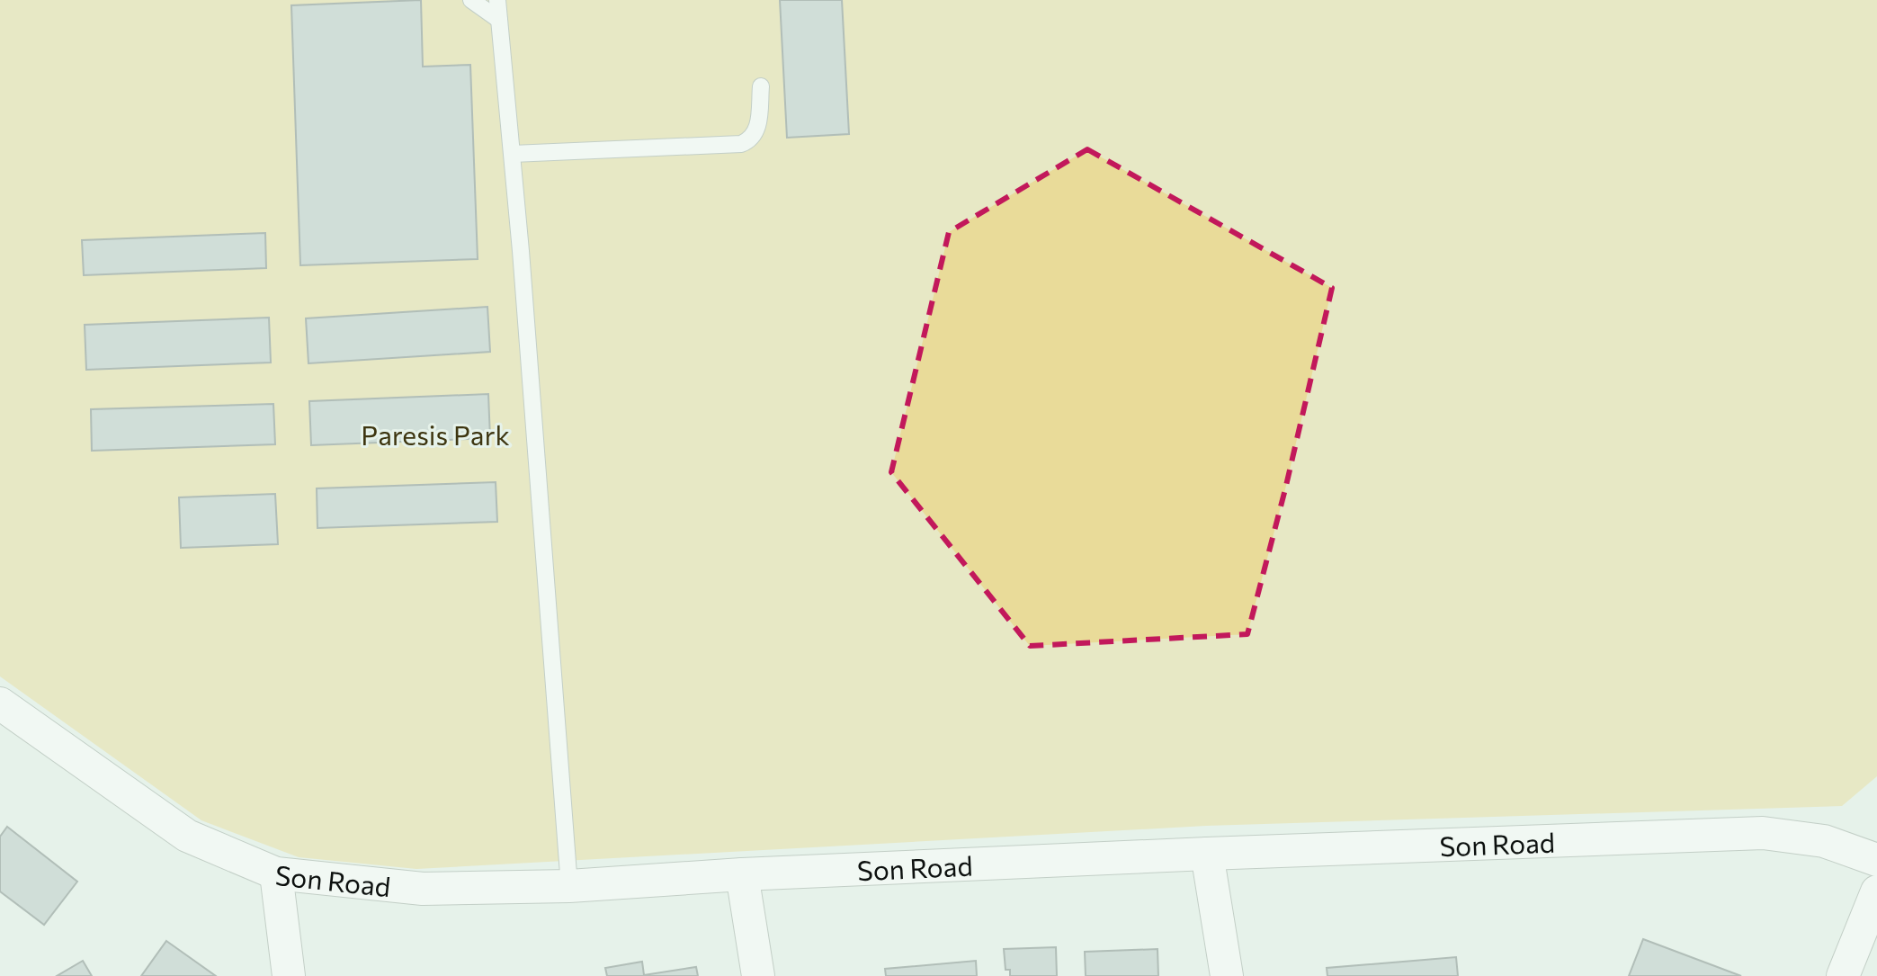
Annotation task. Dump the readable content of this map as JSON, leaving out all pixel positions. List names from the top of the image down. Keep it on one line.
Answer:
{"streets":{"street":["Son Road"]},"parks":["Paresis Park"]}
